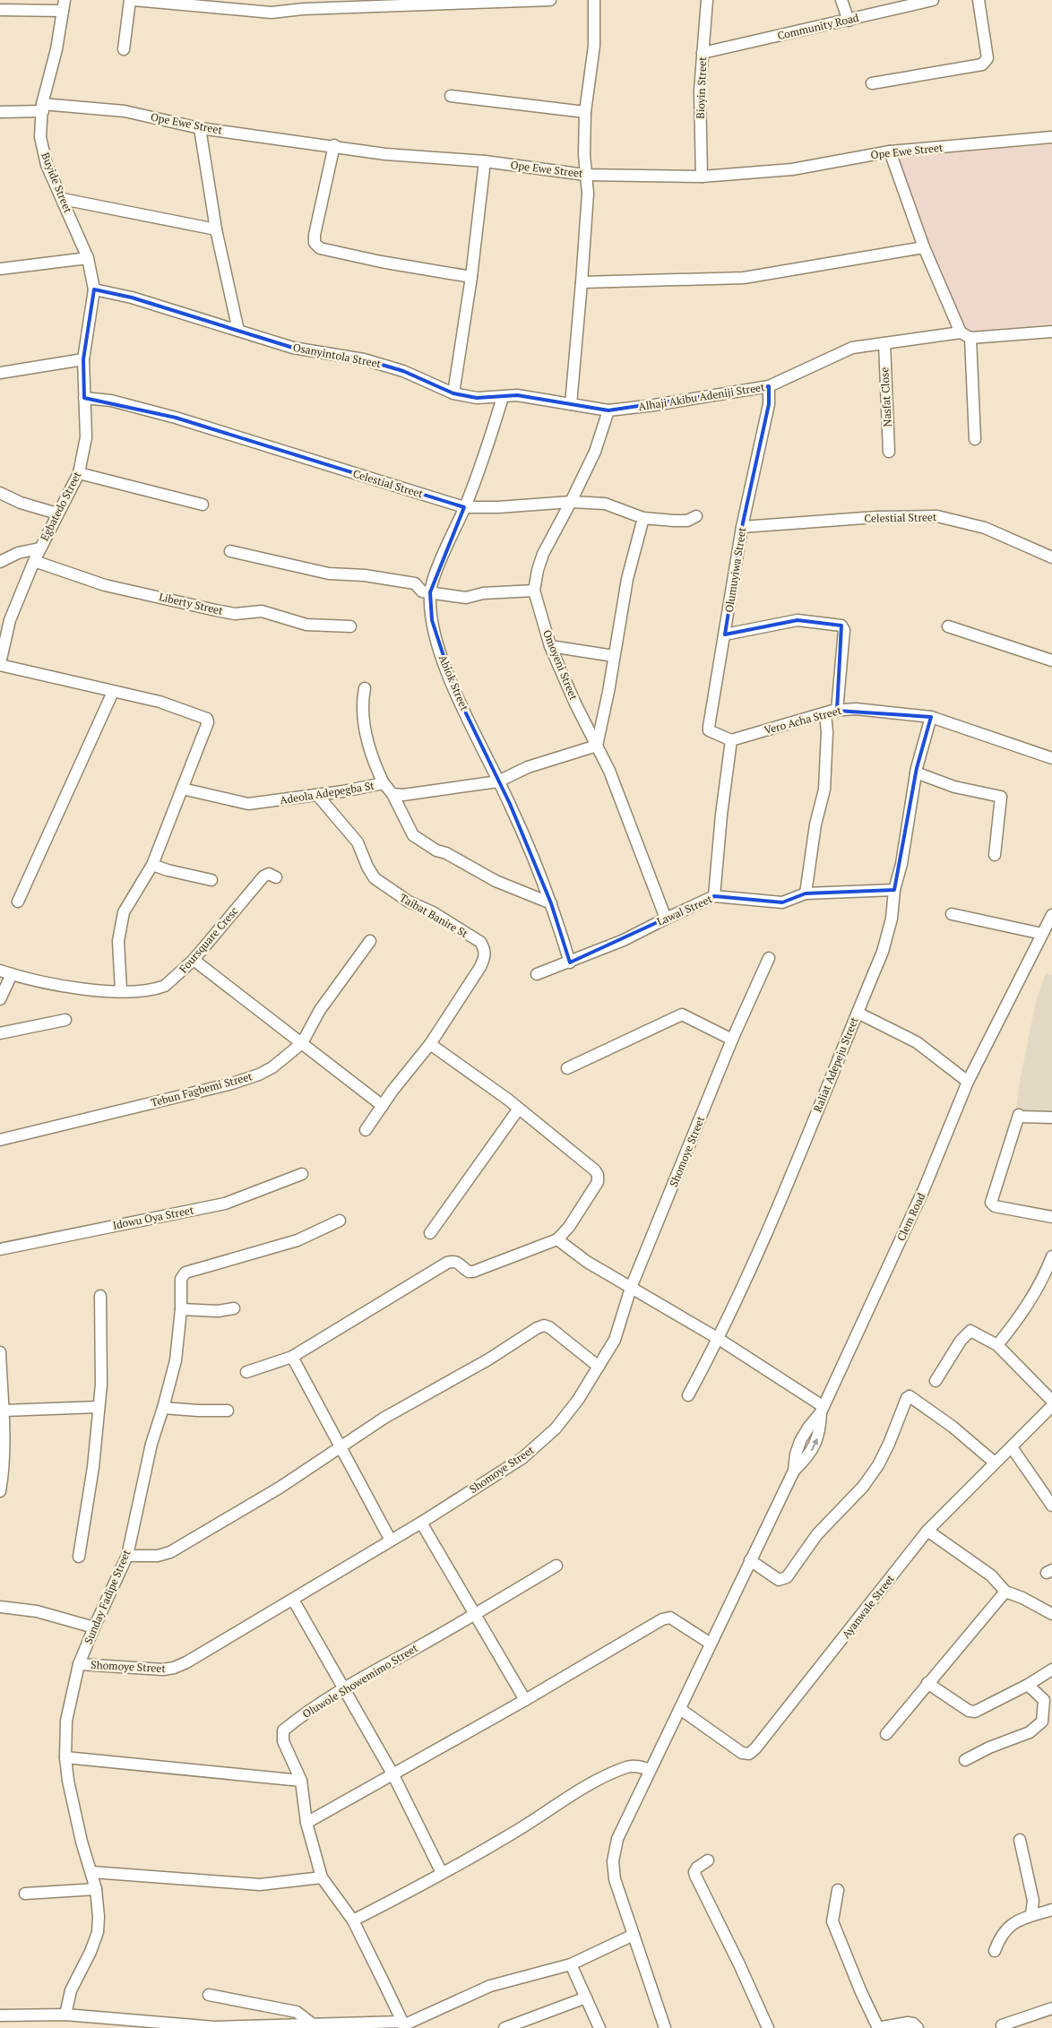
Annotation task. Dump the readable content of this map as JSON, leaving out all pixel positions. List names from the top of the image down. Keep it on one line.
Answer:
{"streets":{"street":["Community Road","Bioyin Street","Ope Ewe Street","Buyide Street","Osanyintola Street","Alhaji Akibu Adeniji Street","Nasfat Close","Celestial Street","Egbatedo Street","Olumuyiwa Street","Liberty Street","Omoyeni Street","Abiok Street","Vero Acha Street","Adeola Adepegba St","Lawal Street","Taibat Banire St","Foursquare Cresc","Raliat Adepeju Street","Tebun Fagbemi Street","Shomoye Street","Clem Road","Idowu Oya Street","Sunday Fadipe Street","Ayanwale Street","Oluwole Showemimo Street"]},"crossings":[["Community Road","Bioyin Street"],["Bioyin Street","Ope Ewe Street"],["Ope Ewe Street","Buyide Street"],["Buyide Street","Osanyintola Street"],["Buyide Street","Egbatedo Street"],["Osanyintola Street","Alhaji Akibu Adeniji Street"],["Osanyintola Street","Egbatedo Street"],["Osanyintola Street","Omoyeni Street"],["Osanyintola Street","Abiok Street"],["Alhaji Akibu Adeniji Street","Nasfat Close"],["Alhaji Akibu Adeniji Street","Olumuyiwa Street"],["Alhaji Akibu Adeniji Street","Omoyeni Street"],["Celestial Street","Egbatedo Street"],["Celestial Street","Olumuyiwa Street"],["Celestial Street","Omoyeni Street"],["Celestial Street","Abiok Street"],["Egbatedo Street","Liberty Street"],["Olumuyiwa Street","Vero Acha Street"],["Omoyeni Street","Lawal Street"],["Abiok Street","Adeola Adepegba St"],["Abiok Street","Lawal Street"],["Vero Acha Street","Raliat Adepeju Street"],["Adeola Adepegba St","Taibat Banire St"],["Lawal Street","Raliat Adepeju Street"],["Shomoye Street","Sunday Fadipe Street"]]}
